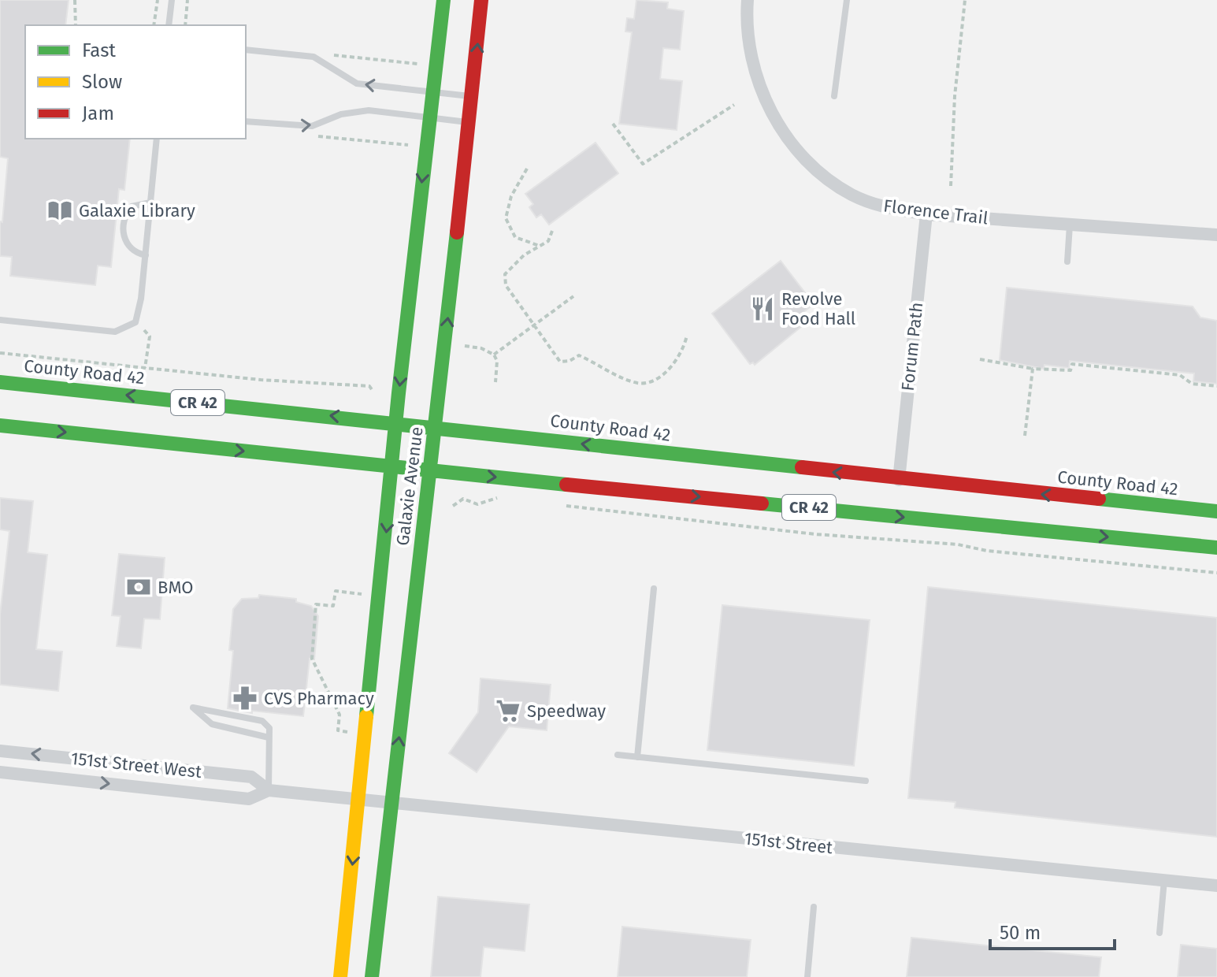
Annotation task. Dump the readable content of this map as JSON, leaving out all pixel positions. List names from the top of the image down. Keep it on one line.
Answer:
{"streets":{"main road":["County Road 42","CR 42","Galaxie Avenue"],"street":["Florence Trail","Forum Path","151st Street West","151st Street"]},"crossings":[["Florence Trail","Forum Path"],["Forum Path","County Road 42"],["County Road 42","Galaxie Avenue"],["CR 42","Galaxie Avenue"],["Galaxie Avenue","151st Street West"],["Galaxie Avenue","151st Street"],["151st Street West","151st Street"]],"places":{"library":["Galaxie Library"],"restaurant":["Revolve Food Hall"],"bank":["BMO"],"pharmacy":["CVS Pharmacy"],"supermarket":["Speedway"]},"legend":["Fast","Slow","Jam"],"scale_bar":"50 m"}
